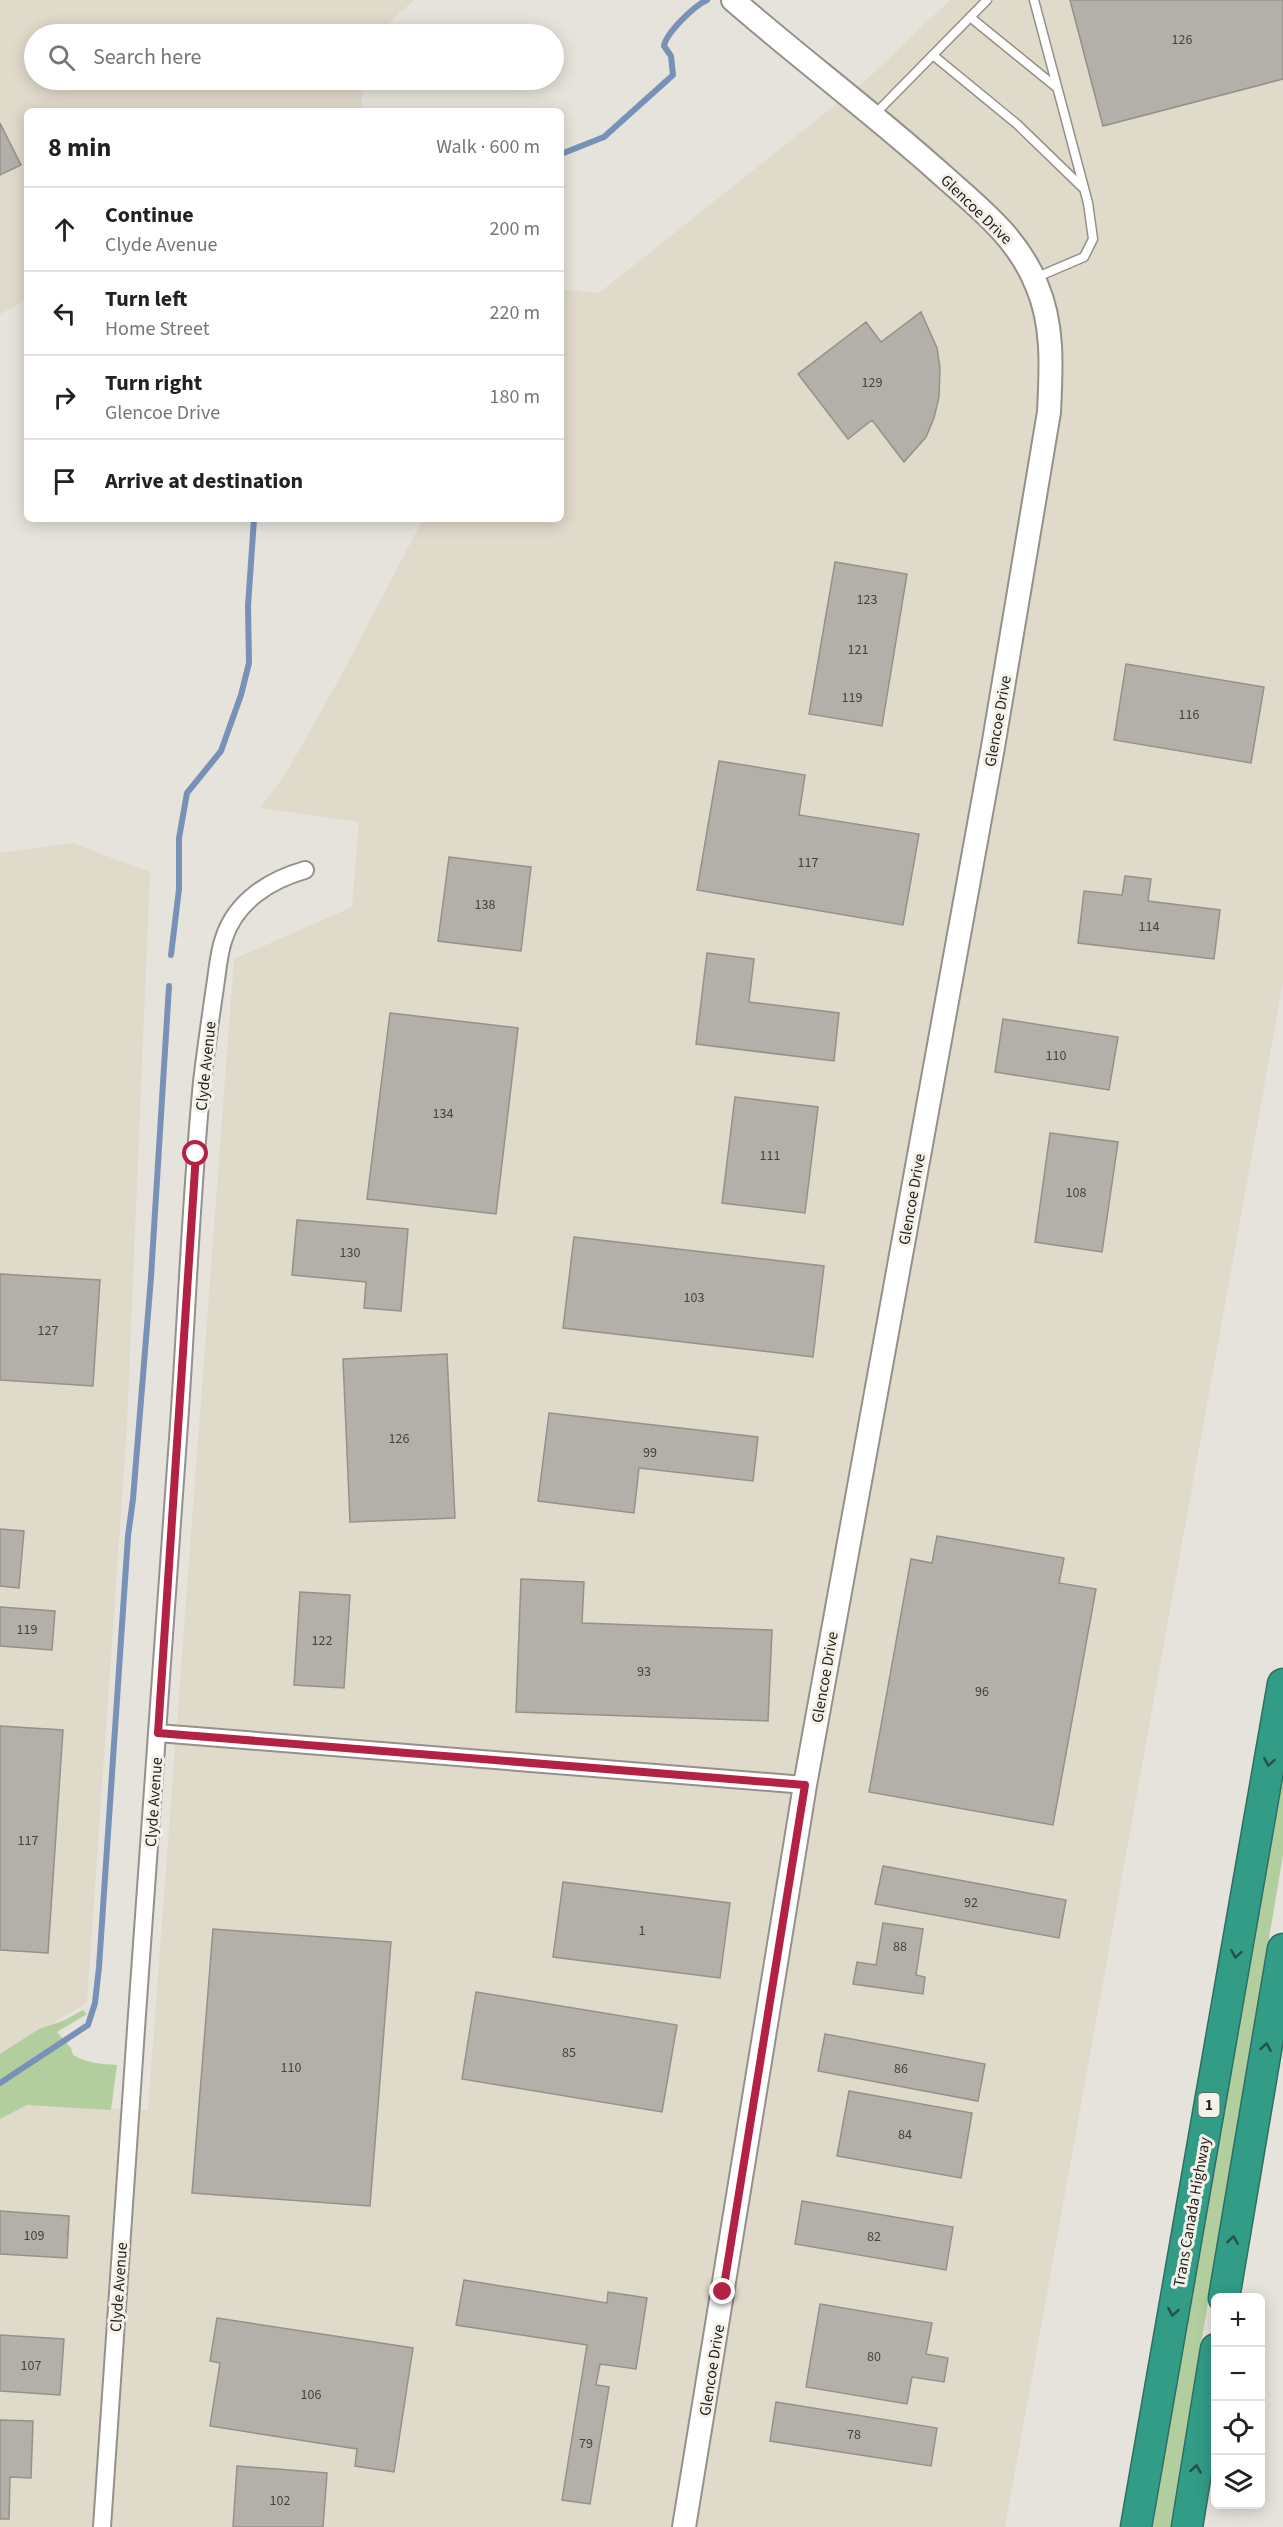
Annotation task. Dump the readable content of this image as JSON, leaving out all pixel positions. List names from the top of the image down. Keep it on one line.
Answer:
{"streets":{"highway":["1","Trans Canada Highway"],"street":["Glencoe Drive","Clyde Avenue"]},"house_numbers":["126","129","123","121","119","116","117","138","114","110","134","111","108","130","103","127","126","99","119","122","93","96","117","92","1","88","85","110","86","84","109","82","80","107","106","78","79","102"],"page":{"search":"Search here","heading":["8 min","Walk · 600 m"],"list":[["Continue","Clyde Avenue","200 m"],["Turn left","Home Street","220 m"],["Turn right","Glencoe Drive","180 m"],"Arrive at destination"],"map_buttons":["+","−"]}}
